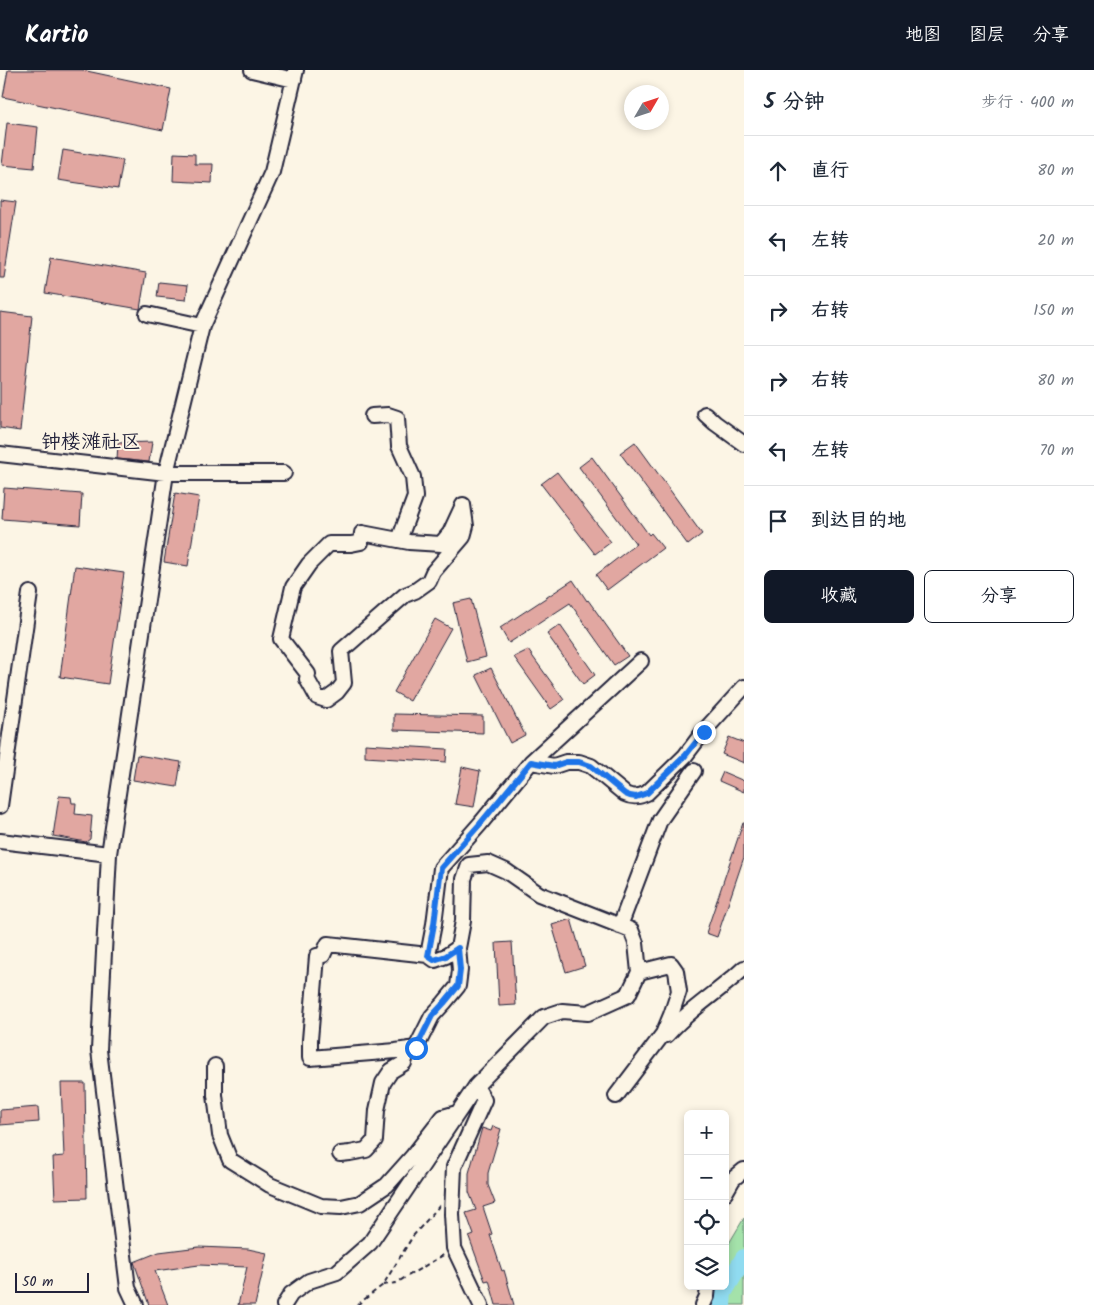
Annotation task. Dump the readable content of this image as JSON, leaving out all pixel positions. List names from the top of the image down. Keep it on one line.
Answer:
{"districts":["钟楼滩社区"],"scale_bar":"50 m","north":"top right","page":{"header":"Kartio","nav":["地图","图层","分享"],"heading":["5 分钟","步行 · 400 m"],"list":[["直行","80 m"],["左转","20 m"],["右转","150 m"],["右转","80 m"],["左转","70 m"],"到达目的地"],"buttons":["收藏","分享"],"map_buttons":["+","−"],"scale":"50 m"}}
